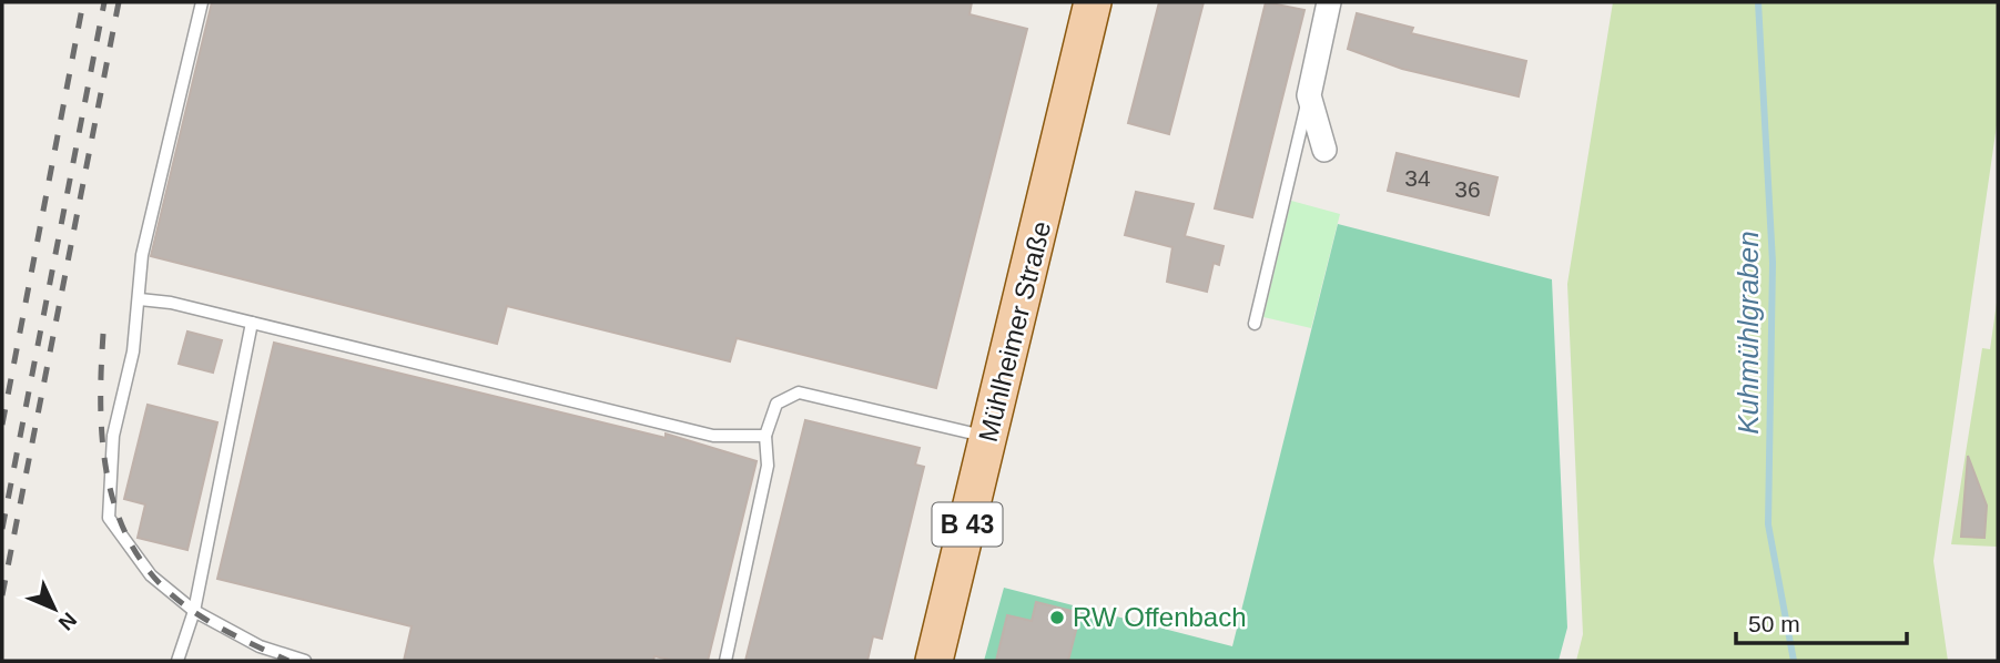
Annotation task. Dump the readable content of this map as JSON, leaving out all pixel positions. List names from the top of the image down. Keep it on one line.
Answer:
{"streets":{"main road":["Mühlheimer Straße","B 43"]},"water":["Kuhmühlgraben"],"places":["RW Offenbach"],"house_numbers":["34","36"],"scale_bar":"50 m","north":"bottom right"}
